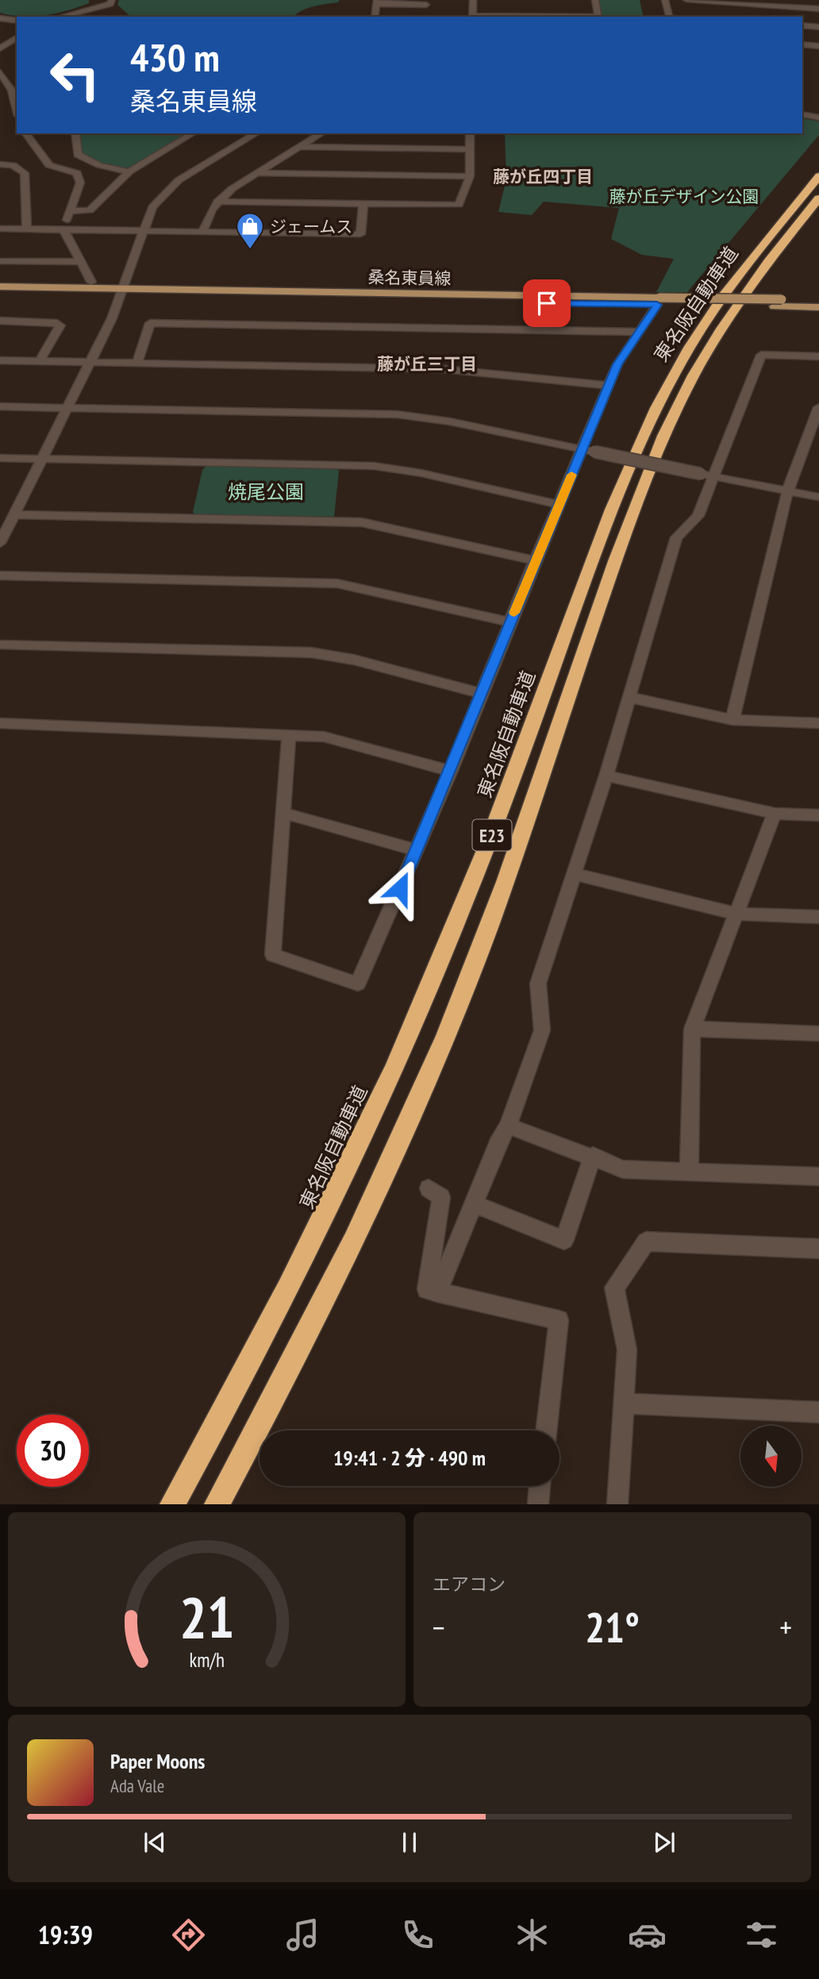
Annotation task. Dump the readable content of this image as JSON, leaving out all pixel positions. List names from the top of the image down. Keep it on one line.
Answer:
{"streets":{"highway":["東名阪自動車道","E23"],"main road":["桑名東員線"]},"districts":["藤が丘四丁目","藤が丘三丁目"],"parks":["藤が丘デザイン公園","焼尾公園"],"places":{"shop":["ジェームス"]},"north":"bottom","page":{"turn":["430 m","桑名東員線"],"limit":"30","trip":"19:41 · 2 分 · 490 m","tile":"エアコン","heat":["−","21°","+"],"song":["Paper Moons","Ada Vale"],"tabs":"19:39","gauge":["21","km/h"]}}
